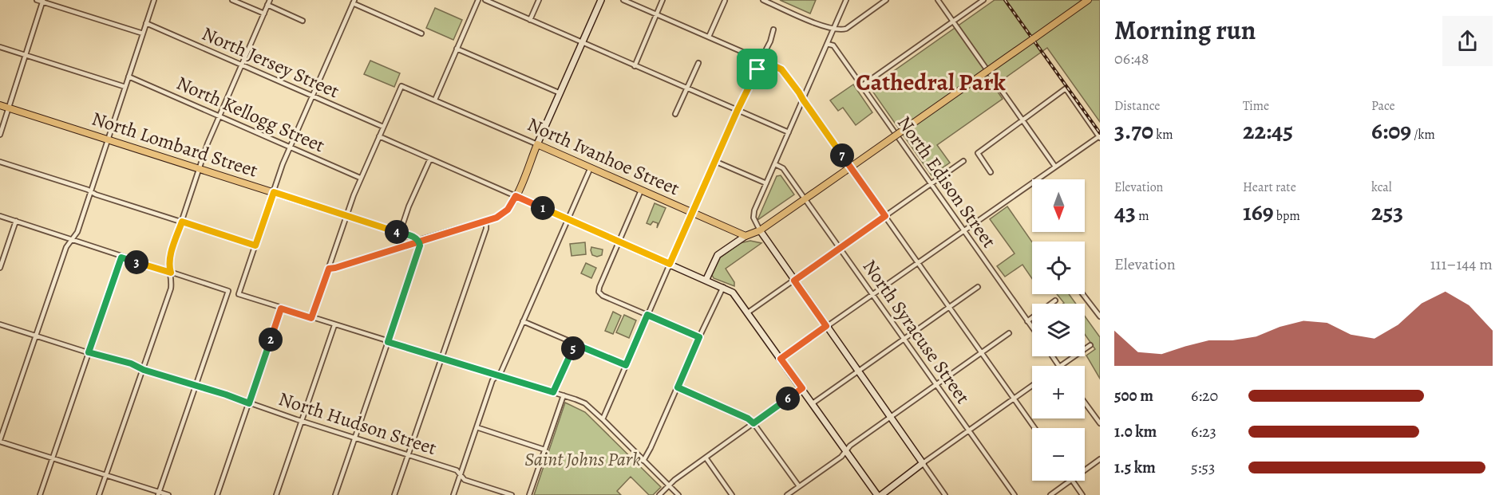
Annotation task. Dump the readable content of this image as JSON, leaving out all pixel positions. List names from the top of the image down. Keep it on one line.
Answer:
{"streets":{"main road":["North Lombard Street","North Ivanhoe Street"],"street":["North Jersey Street","North Kellogg Street","North Edison Street","North Syracuse Street","North Hudson Street"]},"crossings":[["North Jersey Street","North Ivanhoe Street"]],"districts":["Cathedral Park"],"parks":["Saint Johns Park"],"north":"bottom","page":{"heading":["Morning run","06:48"],"stats":[["Distance","3.70 km"],["Time","22:45"],["Pace","6:09 /km"],["Elevation","43 m"],["Heart rate","169 bpm"],["kcal","253"]],"pins":["7","1","4","3","2","5","6"],"map_buttons":["+","−"],"chart":["Elevation","111–144 m"],"list":[{"name":"500 m","note":"6:20"},{"name":"1.0 km","note":"6:23"},{"name":"1.5 km","note":"5:53"}]}}
